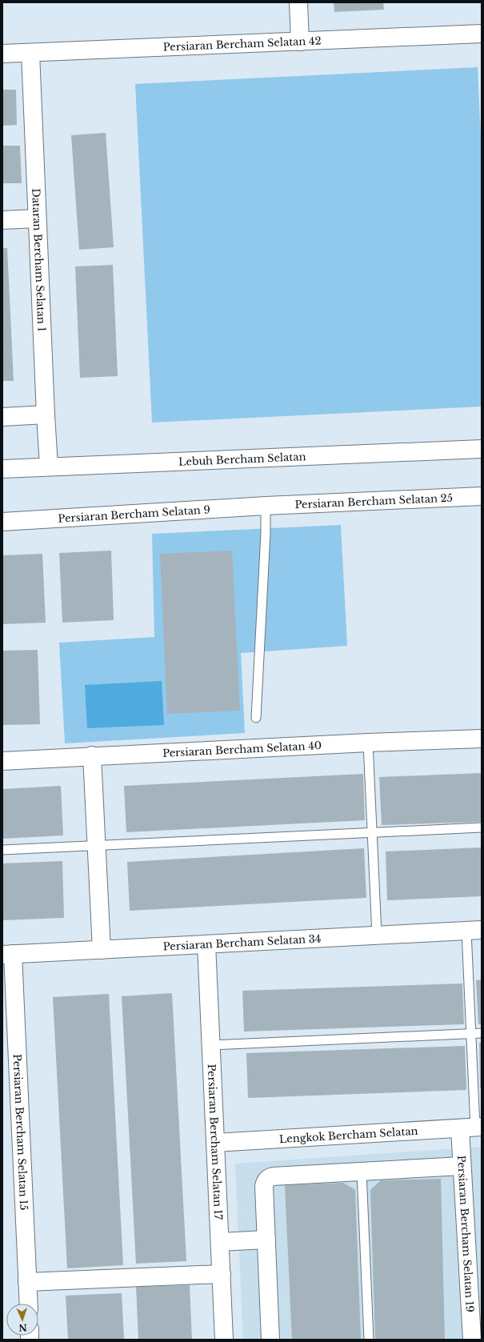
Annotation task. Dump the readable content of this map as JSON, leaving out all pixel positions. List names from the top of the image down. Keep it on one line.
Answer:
{"streets":{"street":["Persiaran Bercham Selatan 42","Dataran Bercham Selatan 1","Lebuh Bercham Selatan","Persiaran Bercham Selatan 25","Persiaran Bercham Selatan 9","Persiaran Bercham Selatan 40","Persiaran Bercham Selatan 34","Persiaran Bercham Selatan 15","Lengkok Bercham Selatan","Persiaran Bercham Selatan 17","Persiaran Bercham Selatan 19"]},"crossings":[["Persiaran Bercham Selatan 42","Dataran Bercham Selatan 1"],["Dataran Bercham Selatan 1","Lebuh Bercham Selatan"],["Persiaran Bercham Selatan 25","Persiaran Bercham Selatan 9"],["Persiaran Bercham Selatan 34","Persiaran Bercham Selatan 15"],["Persiaran Bercham Selatan 34","Persiaran Bercham Selatan 17"],["Lengkok Bercham Selatan","Persiaran Bercham Selatan 17"],["Lengkok Bercham Selatan","Persiaran Bercham Selatan 19"]],"north":"bottom"}
